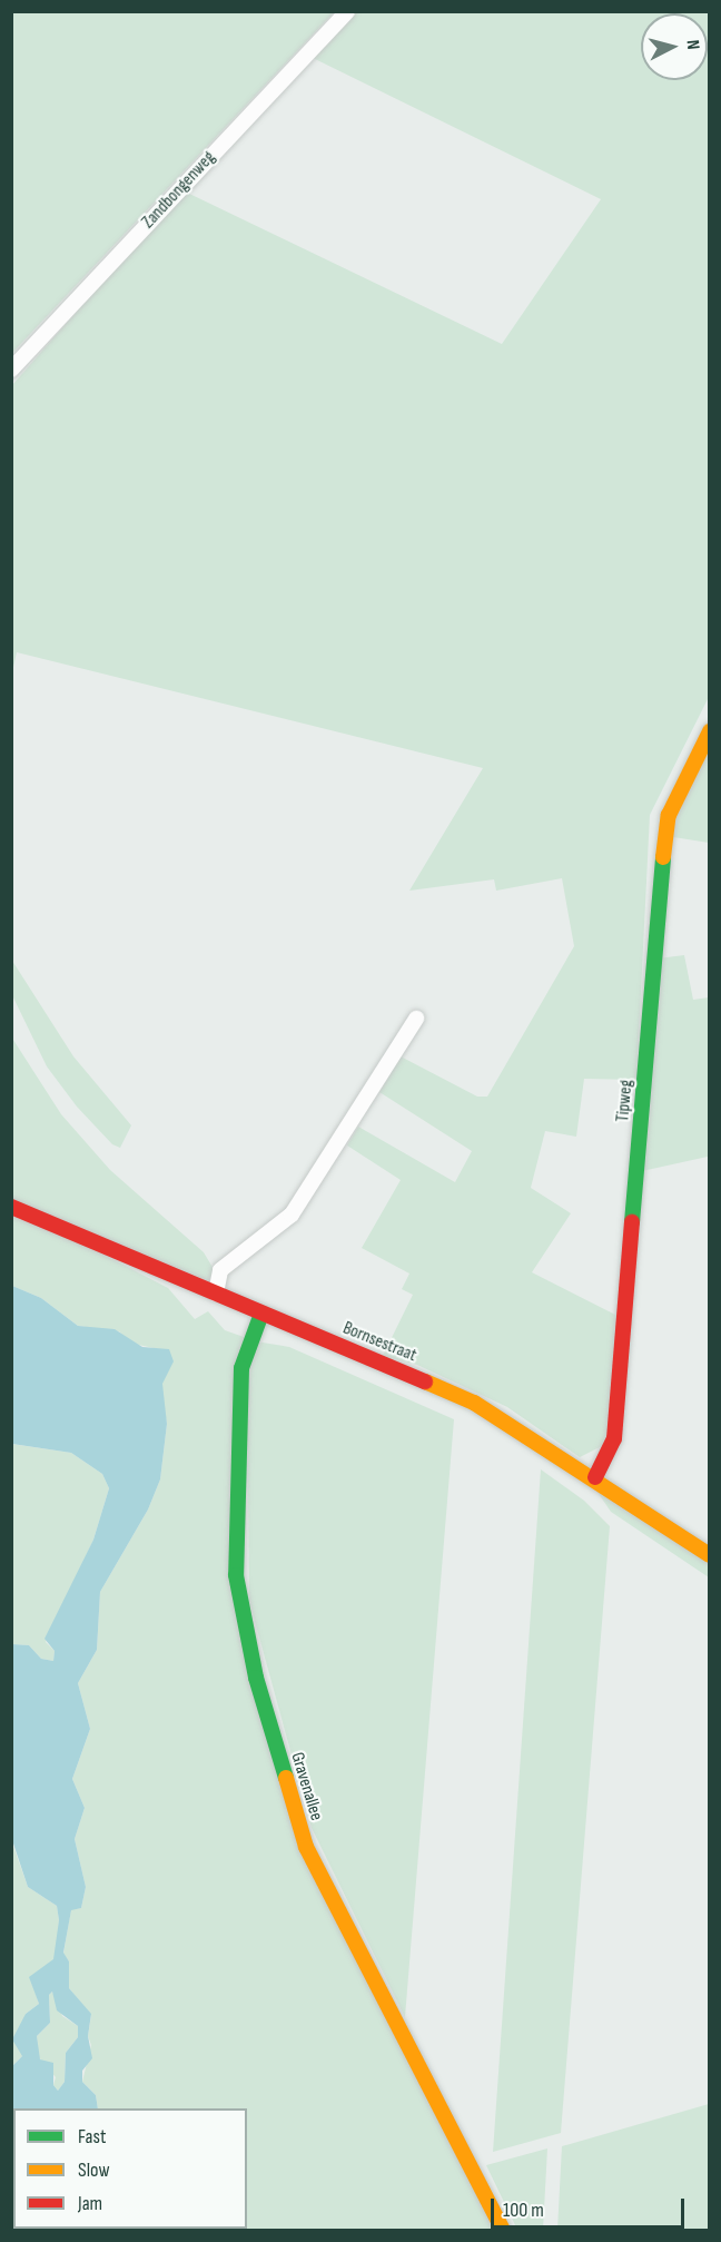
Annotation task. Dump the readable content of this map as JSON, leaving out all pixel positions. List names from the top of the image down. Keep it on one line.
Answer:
{"streets":{"street":["Zandbongenweg","Tipweg","Bornsestraat","Gravenallee"]},"crossings":[["Tipweg","Bornsestraat"],["Bornsestraat","Gravenallee"]],"legend":["Fast","Slow","Jam"],"scale_bar":"100 m","north":"right"}
